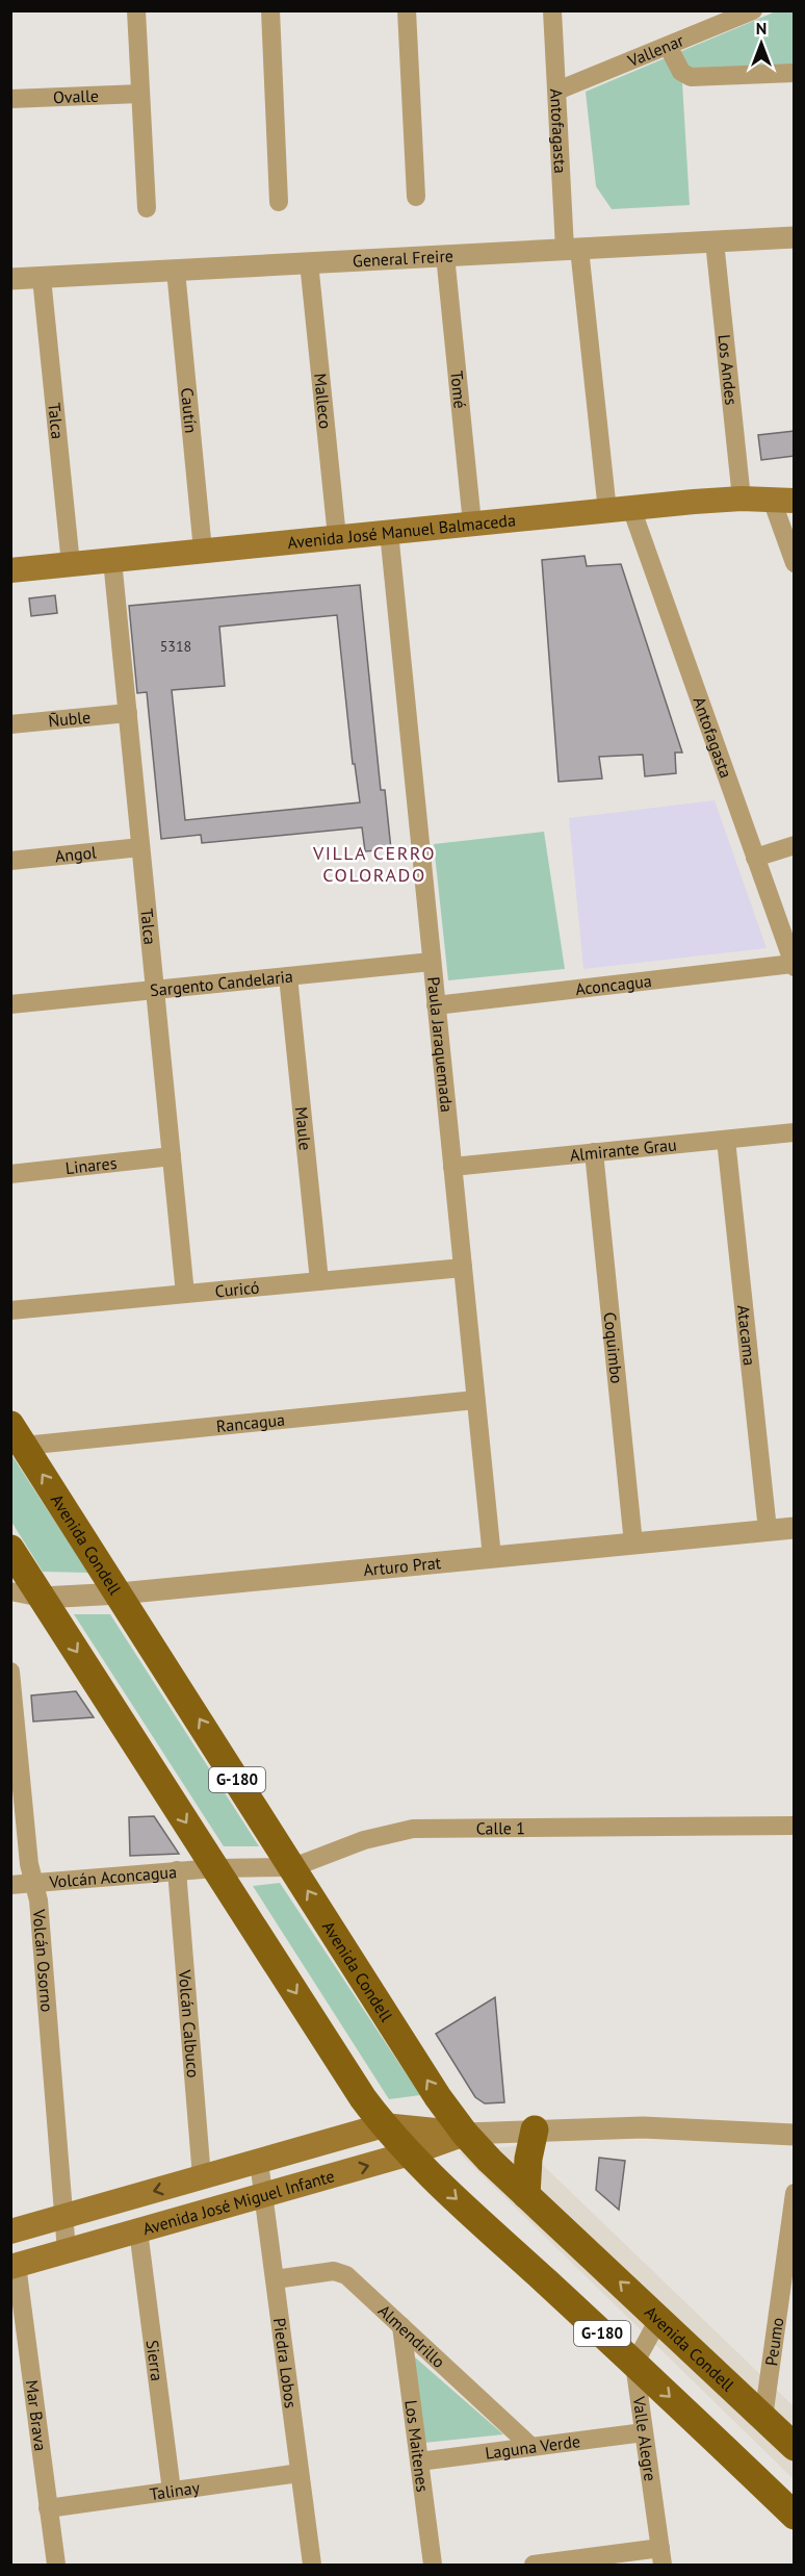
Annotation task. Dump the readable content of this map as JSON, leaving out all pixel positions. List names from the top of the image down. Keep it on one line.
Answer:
{"streets":{"main road":["Avenida José Manuel Balmaceda","Avenida Condell","G-180","Avenida José Miguel Infante"],"street":["Vallenar","Ovalle","Antofagasta","General Freire","Los Andes","Tomé","Malleco","Cautín","Talca","Ñuble","Angol","Sargento Candelaria","Aconcagua","Paula Jaraquemada","Maule","Almirante Grau","Linares","Curicó","Atacama","Coquimbo","Rancagua","Arturo Prat","Calle 1","Volcán Aconcagua","Volcán Osorno","Volcán Calbuco","Almendrillo","Peumo","Sierra","Piedra Lobos","Mar Brava","Valle Alegre","Los Maitenes","Laguna Verde","Talinay"]},"crossings":[["Vallenar","Antofagasta"],["Antofagasta","General Freire"],["Antofagasta","Avenida José Manuel Balmaceda"],["Antofagasta","Aconcagua"],["General Freire","Los Andes"],["General Freire","Tomé"],["General Freire","Malleco"],["General Freire","Cautín"],["General Freire","Talca"],["Los Andes","Avenida José Manuel Balmaceda"],["Tomé","Avenida José Manuel Balmaceda"],["Malleco","Avenida José Manuel Balmaceda"],["Cautín","Avenida José Manuel Balmaceda"],["Talca","Avenida José Manuel Balmaceda"],["Talca","Ñuble"],["Talca","Angol"],["Talca","Sargento Candelaria"],["Talca","Linares"],["Talca","Curicó"],["Avenida José Manuel Balmaceda","Paula Jaraquemada"],["Sargento Candelaria","Paula Jaraquemada"],["Sargento Candelaria","Maule"],["Aconcagua","Paula Jaraquemada"],["Paula Jaraquemada","Almirante Grau"],["Paula Jaraquemada","Curicó"],["Paula Jaraquemada","Rancagua"],["Paula Jaraquemada","Arturo Prat"],["Maule","Curicó"],["Almirante Grau","Atacama"],["Almirante Grau","Coquimbo"],["Atacama","Arturo Prat"],["Coquimbo","Arturo Prat"],["Rancagua","Avenida Condell"],["Avenida Condell","Arturo Prat"],["Avenida Condell","Calle 1"],["Avenida Condell","Avenida José Miguel Infante"],["Avenida Condell","Peumo"],["Arturo Prat","G-180"],["G-180","Calle 1"],["G-180","Volcán Aconcagua"],["G-180","Avenida José Miguel Infante"],["G-180","Valle Alegre"],["Calle 1","Volcán Aconcagua"],["Volcán Aconcagua","Volcán Osorno"],["Volcán Aconcagua","Volcán Calbuco"],["Volcán Osorno","Avenida José Miguel Infante"],["Volcán Calbuco","Avenida José Miguel Infante"],["Avenida José Miguel Infante","Sierra"],["Avenida José Miguel Infante","Piedra Lobos"],["Avenida José Miguel Infante","Mar Brava"],["Almendrillo","Piedra Lobos"],["Almendrillo","Los Maitenes"],["Almendrillo","Laguna Verde"],["Sierra","Talinay"],["Piedra Lobos","Talinay"],["Mar Brava","Talinay"],["Valle Alegre","Laguna Verde"],["Los Maitenes","Laguna Verde"]],"districts":["VILLA CERRO COLORADO"],"house_numbers":["5318"],"north":"top"}
